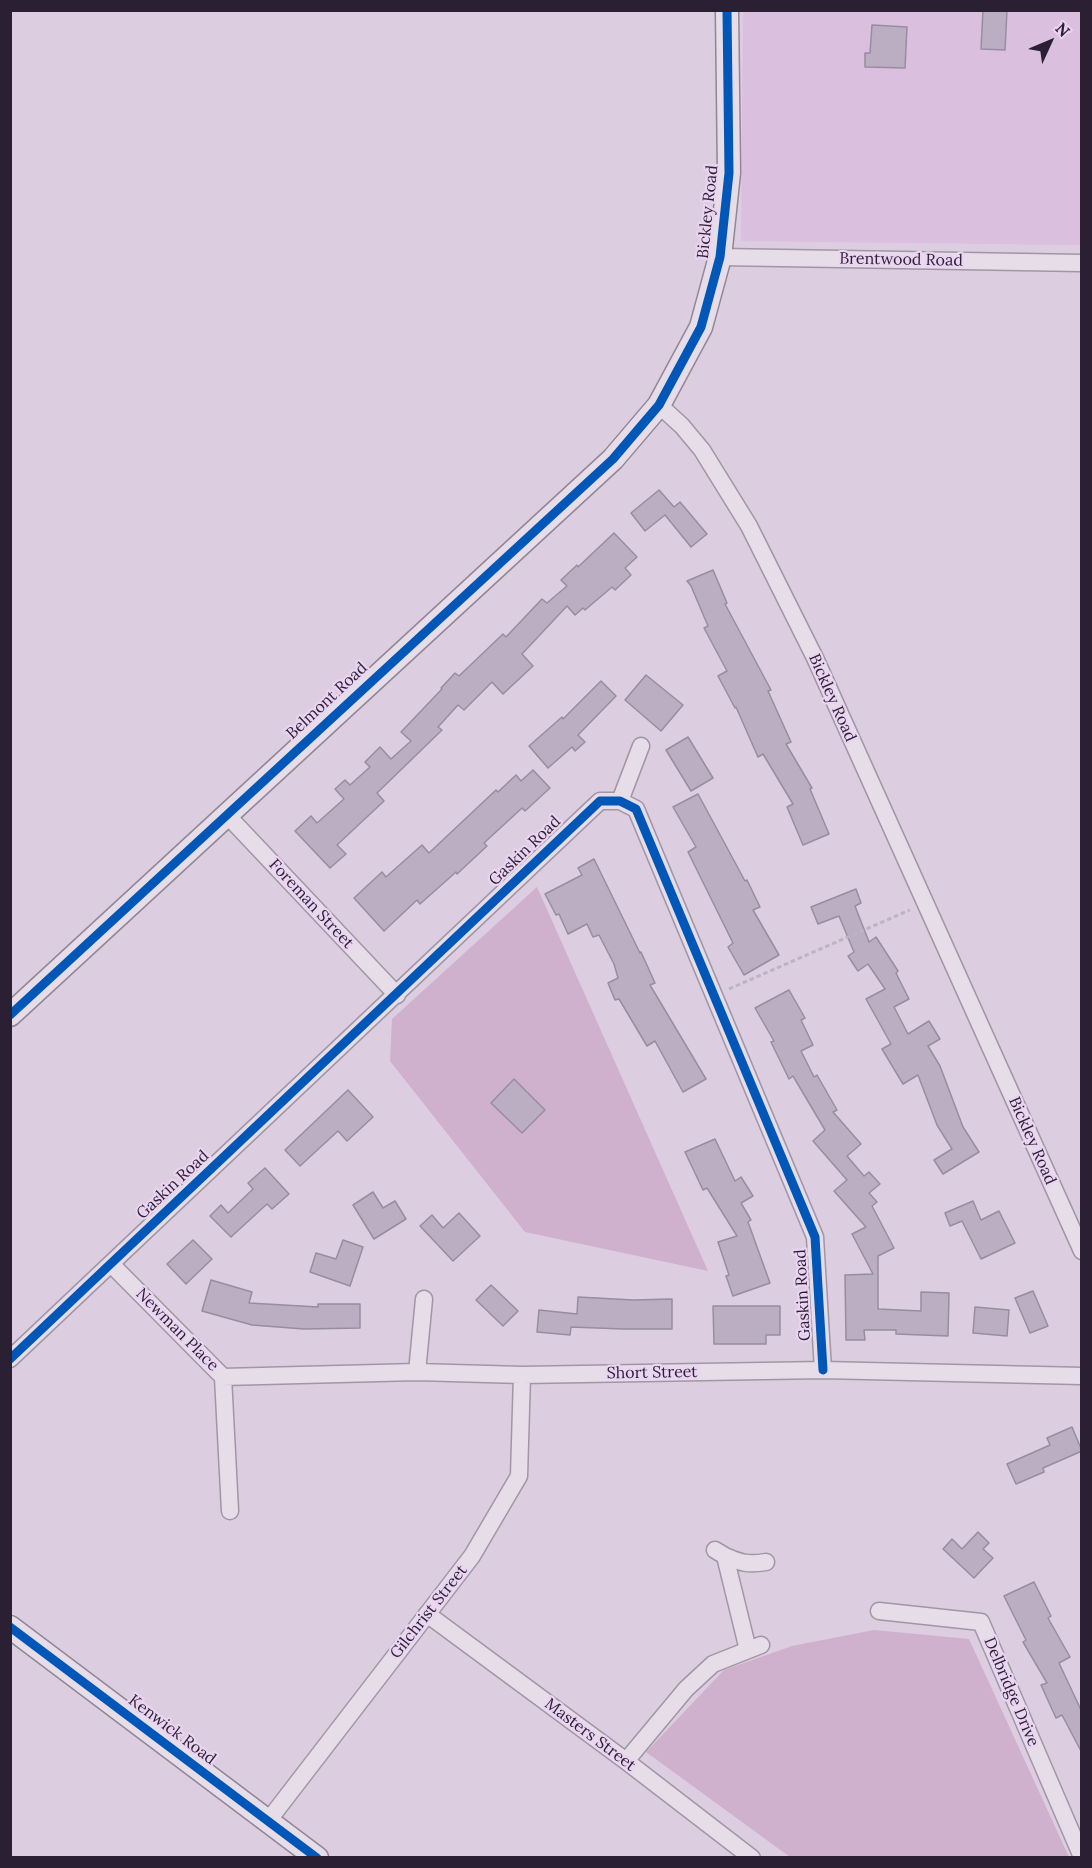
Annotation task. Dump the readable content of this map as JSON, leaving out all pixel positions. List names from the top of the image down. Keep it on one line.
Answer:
{"streets":{"street":["Bickley Road","Brentwood Road","Belmont Road","Gaskin Road","Foreman Street","Newman Place","Short Street","Gilchrist Street","Delbridge Drive","Kenwick Road","Masters Street"]},"crossings":[["Bickley Road","Brentwood Road"],["Bickley Road","Belmont Road"],["Belmont Road","Foreman Street"],["Gaskin Road","Foreman Street"],["Gaskin Road","Newman Place"],["Gaskin Road","Short Street"],["Newman Place","Short Street"],["Short Street","Gilchrist Street"],["Gilchrist Street","Kenwick Road"],["Gilchrist Street","Masters Street"]],"north":"top right"}
